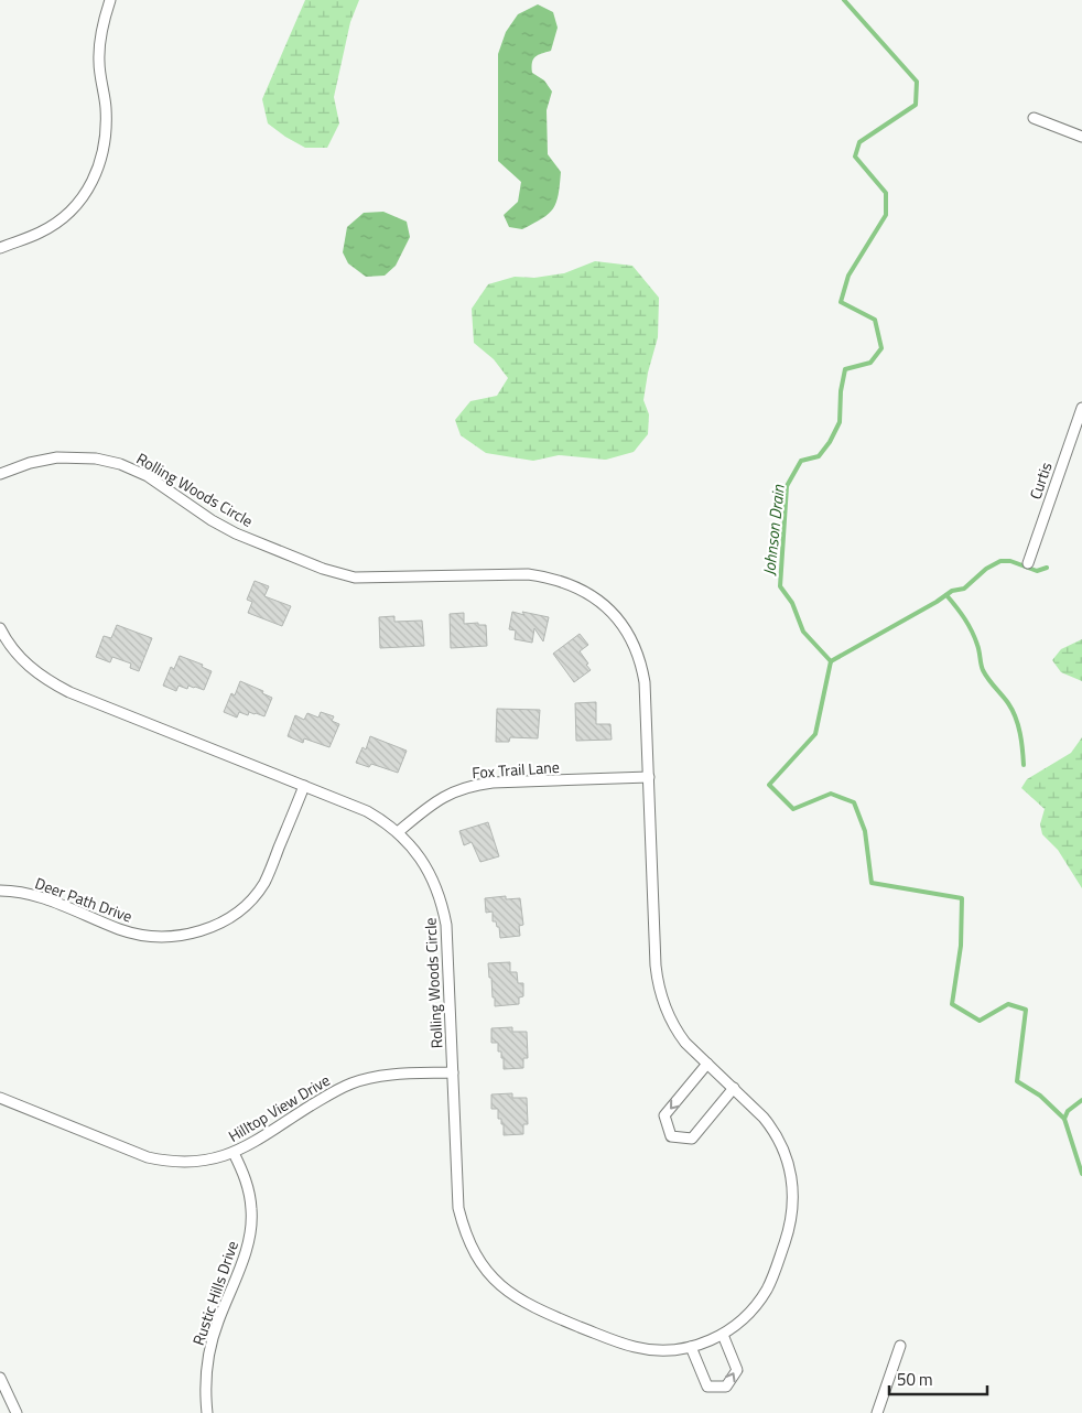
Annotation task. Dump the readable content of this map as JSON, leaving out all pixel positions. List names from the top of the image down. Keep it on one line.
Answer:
{"streets":{"street":["Curtis","Rolling Woods Circle","Fox Trail Lane","Deer Path Drive","Hilltop View Drive","Rustic Hills Drive"]},"crossings":[["Rolling Woods Circle","Fox Trail Lane"],["Rolling Woods Circle","Deer Path Drive"],["Rolling Woods Circle","Hilltop View Drive"],["Hilltop View Drive","Rustic Hills Drive"]],"water":["Johnson Drain"],"scale_bar":"50 m"}
